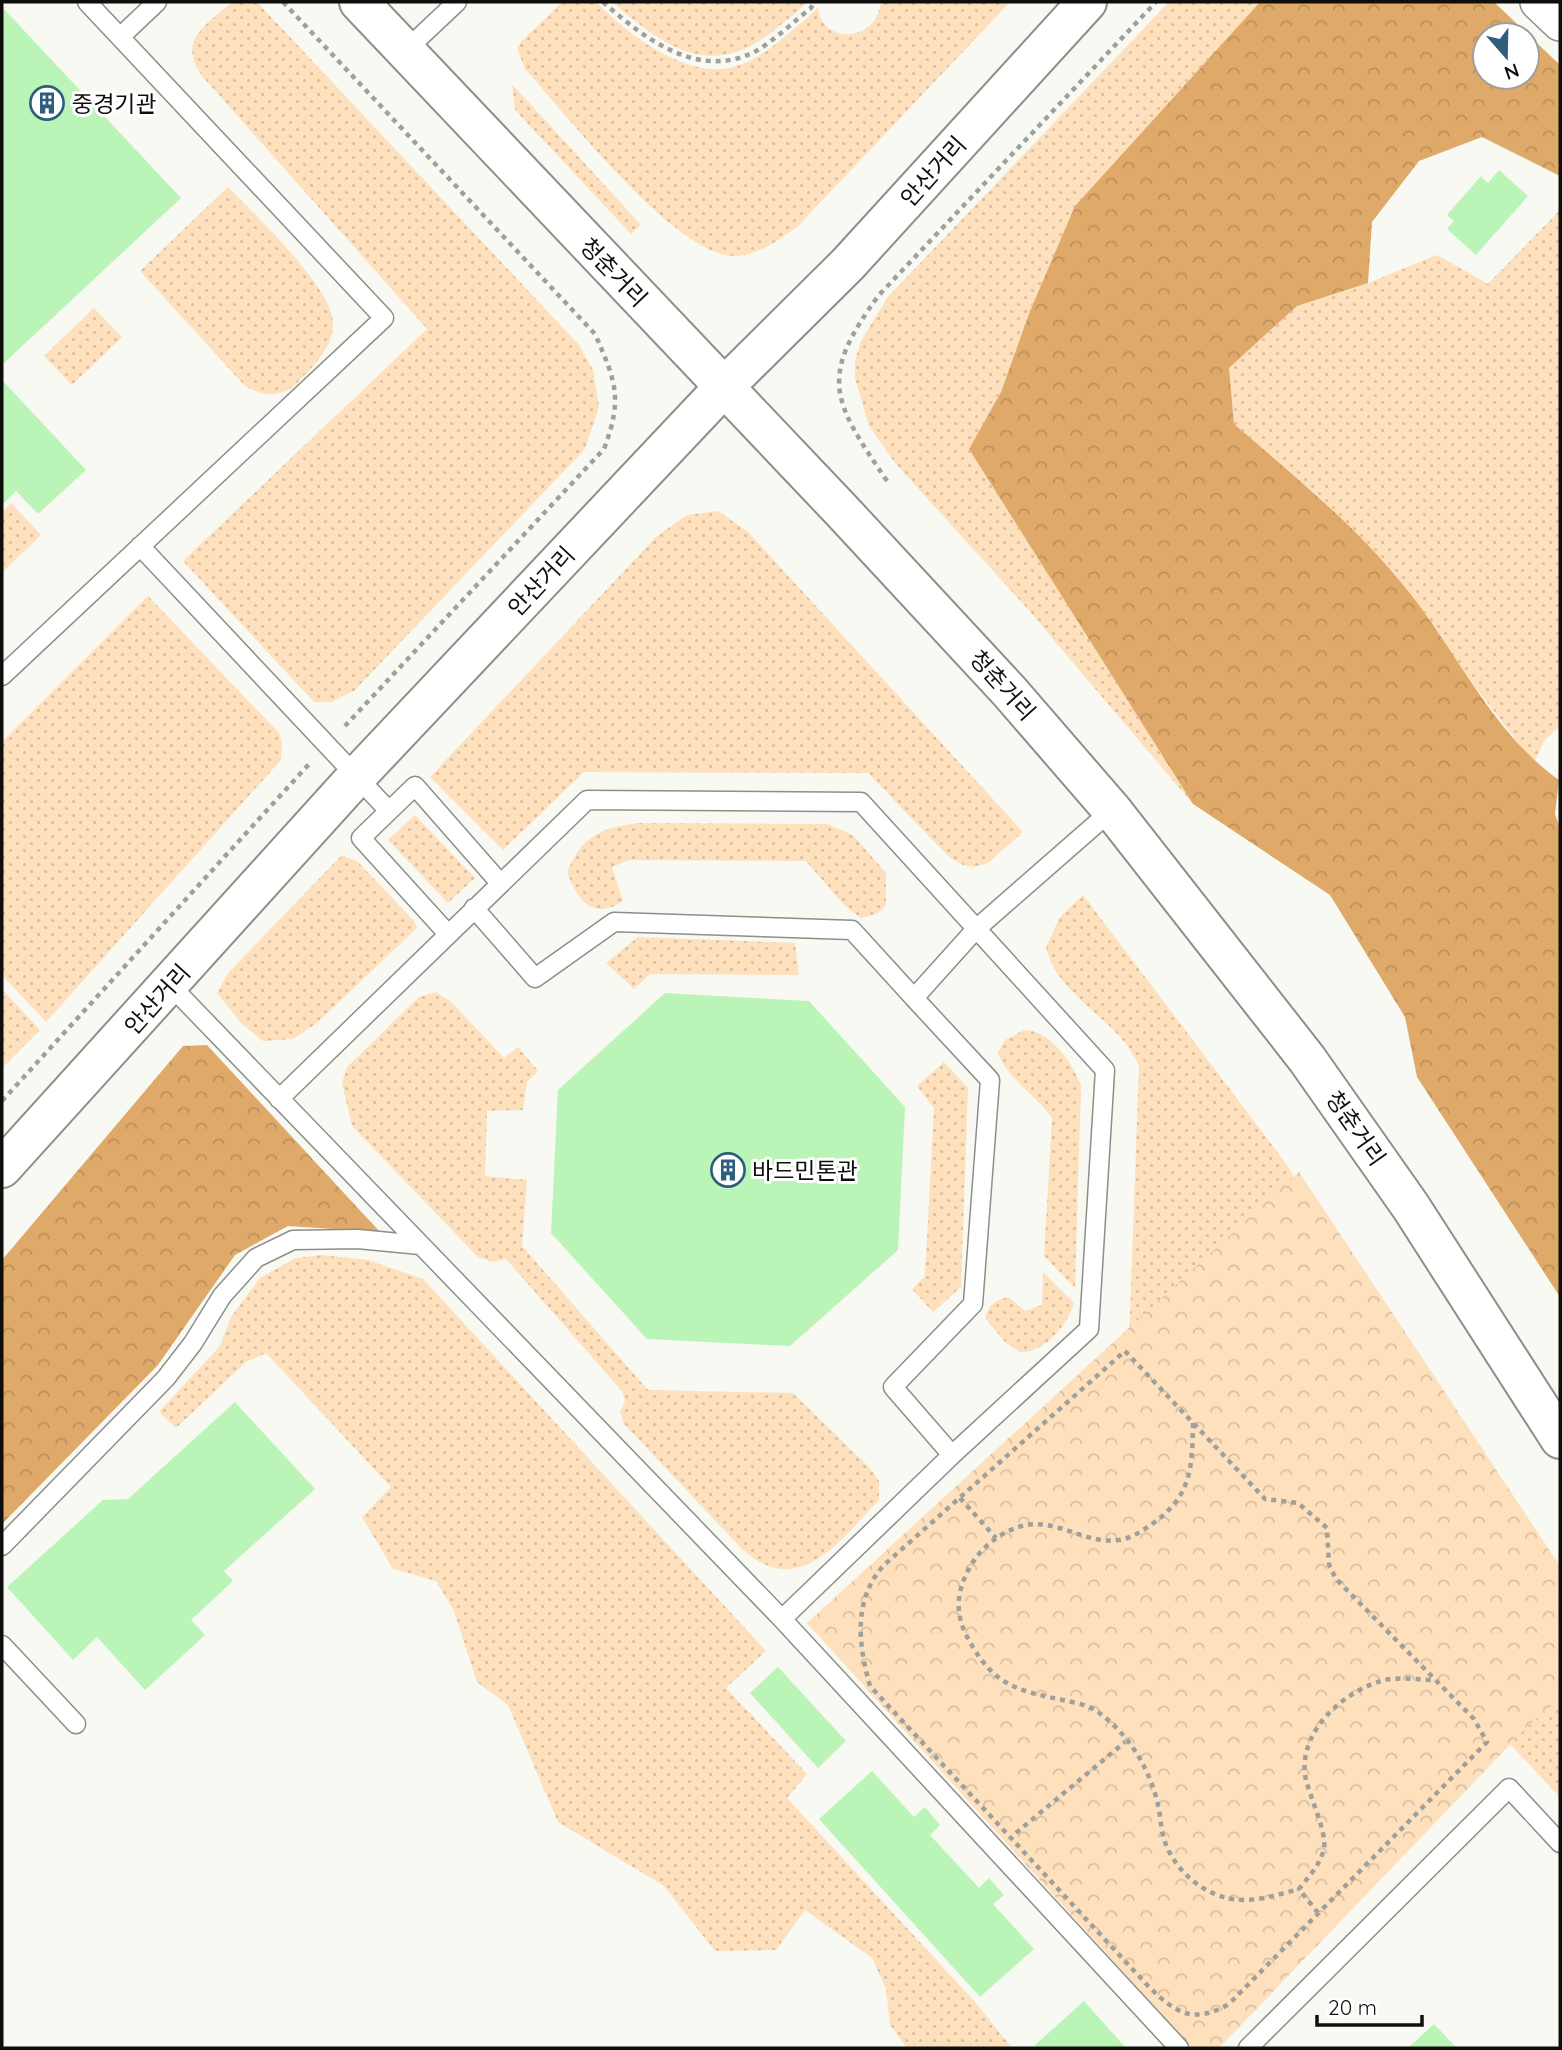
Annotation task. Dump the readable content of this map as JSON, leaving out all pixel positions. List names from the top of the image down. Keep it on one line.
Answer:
{"streets":{"main road":["안산거리","청춘거리"]},"crossings":[["안산거리","청춘거리"]],"places":{"building":["중경기관","바드민톤관"]},"scale_bar":"20 m","north":"bottom"}
